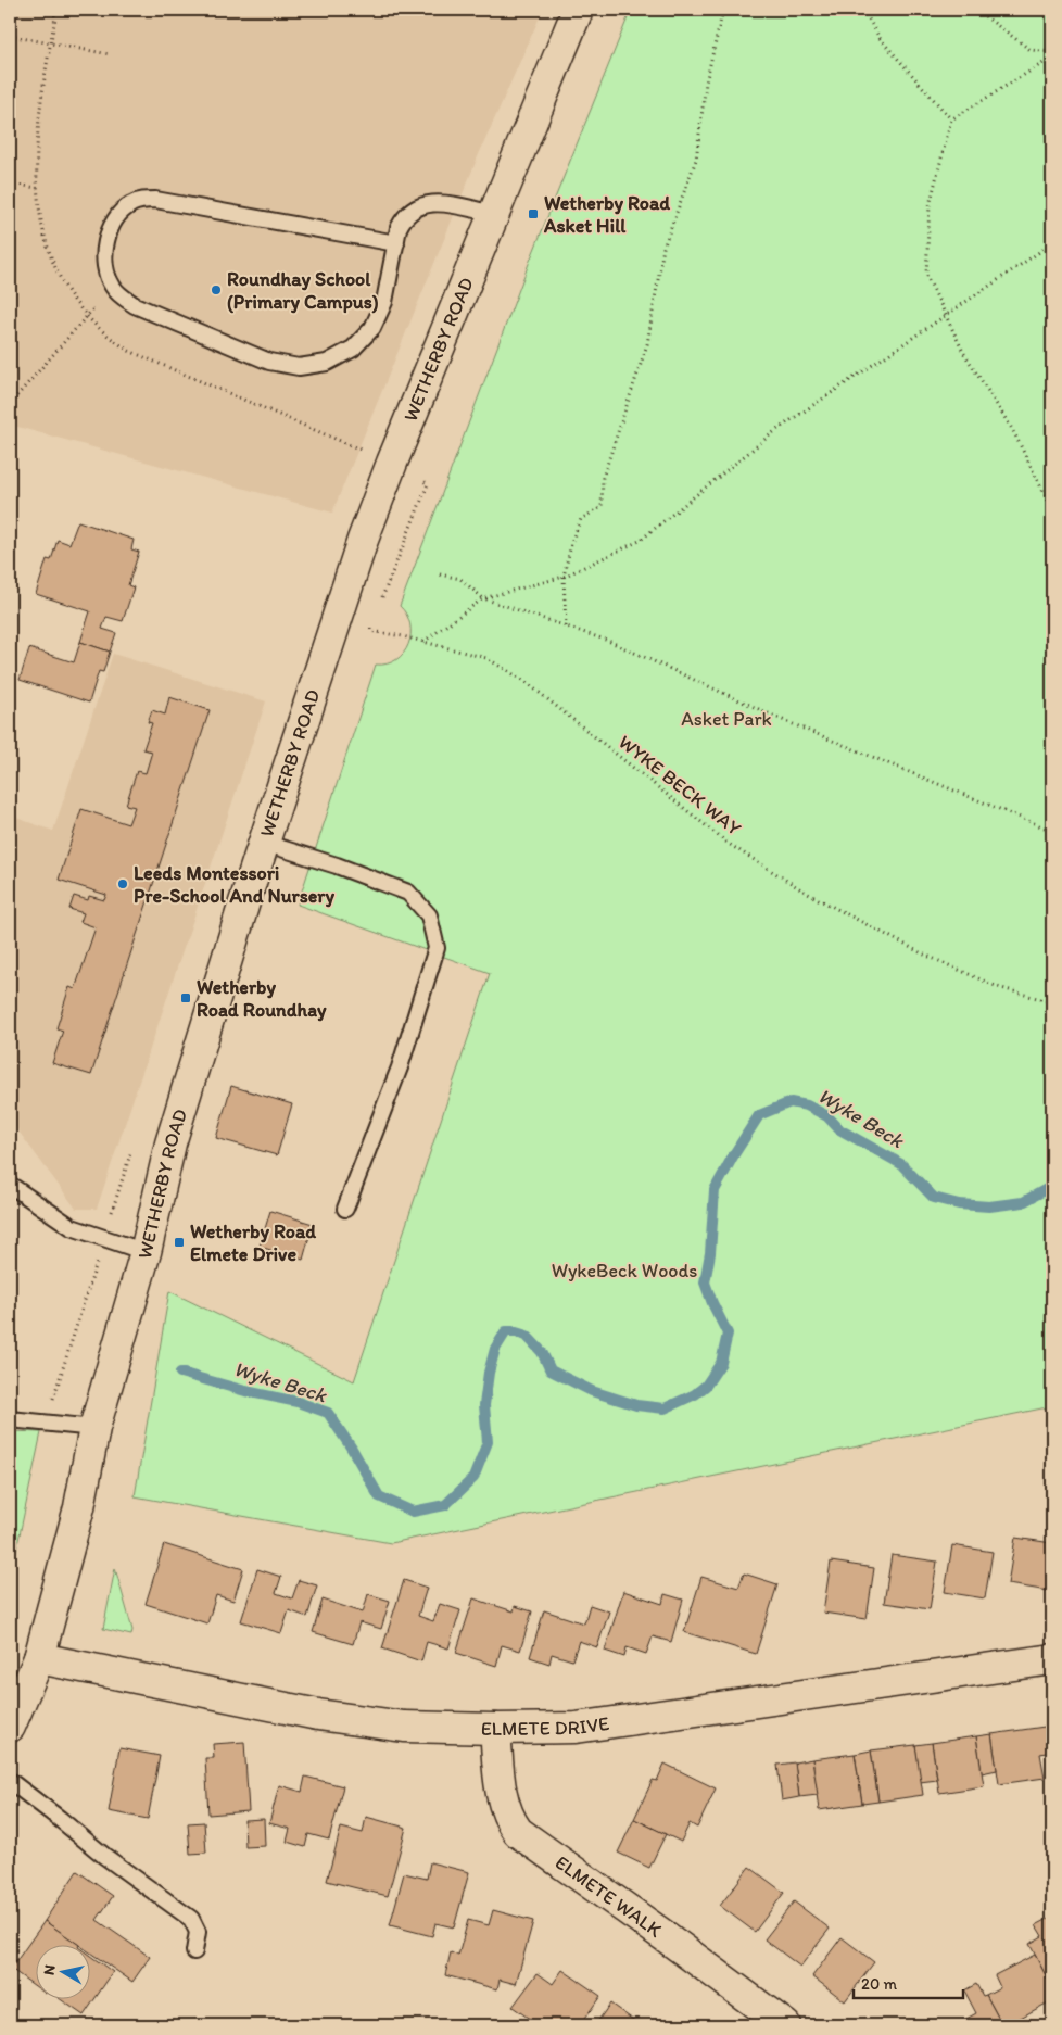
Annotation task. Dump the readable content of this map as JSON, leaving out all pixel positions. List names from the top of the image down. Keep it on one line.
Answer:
{"streets":{"street":["WETHERBY ROAD","ELMETE DRIVE","ELMETE WALK"],"path":["WYKE BECK WAY"]},"crossings":[["WETHERBY ROAD","ELMETE DRIVE"],["ELMETE DRIVE","ELMETE WALK"]],"water":["Wyke Beck"],"parks":["Asket Park","WykeBeck Woods"],"places":{"transit":["Wetherby Road Asket Hill","Wetherby Road Roundhay","Wetherby Road Elmete Drive"],"other":["Roundhay School (Primary Campus)","Leeds Montessori Pre-School And Nursery"]},"scale_bar":"20 m","north":"left"}
